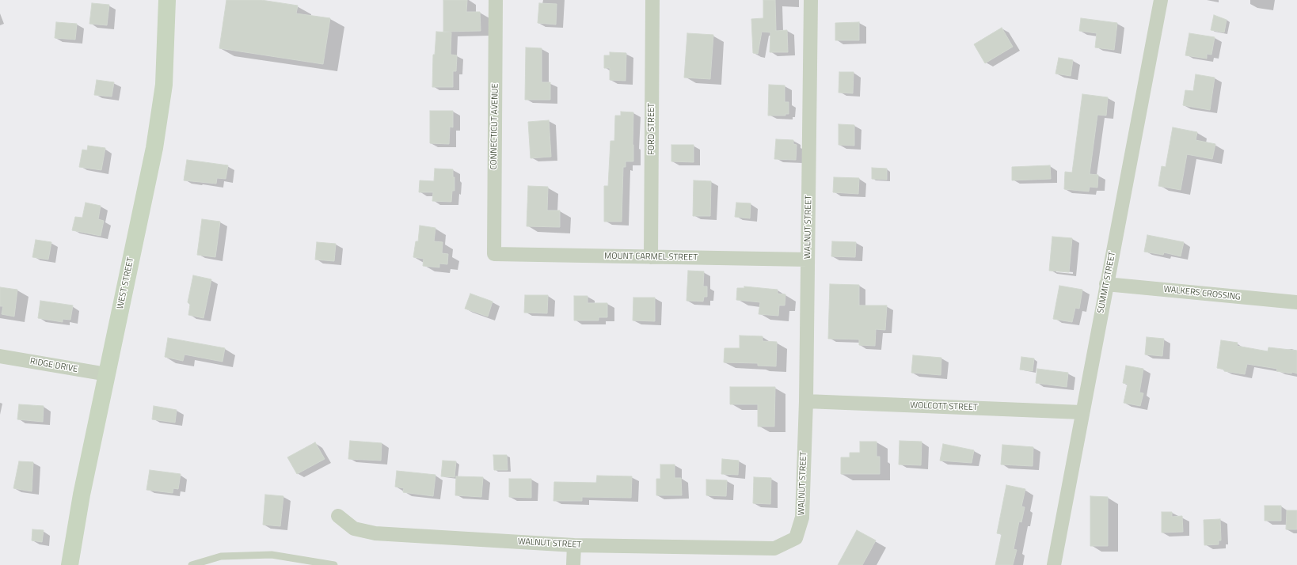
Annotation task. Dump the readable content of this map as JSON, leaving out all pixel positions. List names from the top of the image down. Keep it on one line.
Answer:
{"streets":{"main road":["WEST STREET"],"street":["CONNECTICUT AVENUE","FORD STREET","WALNUT STREET","MOUNT CARMEL STREET","SUMMIT STREET","WALKERS CROSSING","RIDGE DRIVE","WOLCOTT STREET"]},"crossings":[["CONNECTICUT AVENUE","MOUNT CARMEL STREET"],["FORD STREET","MOUNT CARMEL STREET"],["WALNUT STREET","MOUNT CARMEL STREET"],["WALNUT STREET","WOLCOTT STREET"],["SUMMIT STREET","WALKERS CROSSING"],["SUMMIT STREET","WOLCOTT STREET"],["WEST STREET","RIDGE DRIVE"]]}
